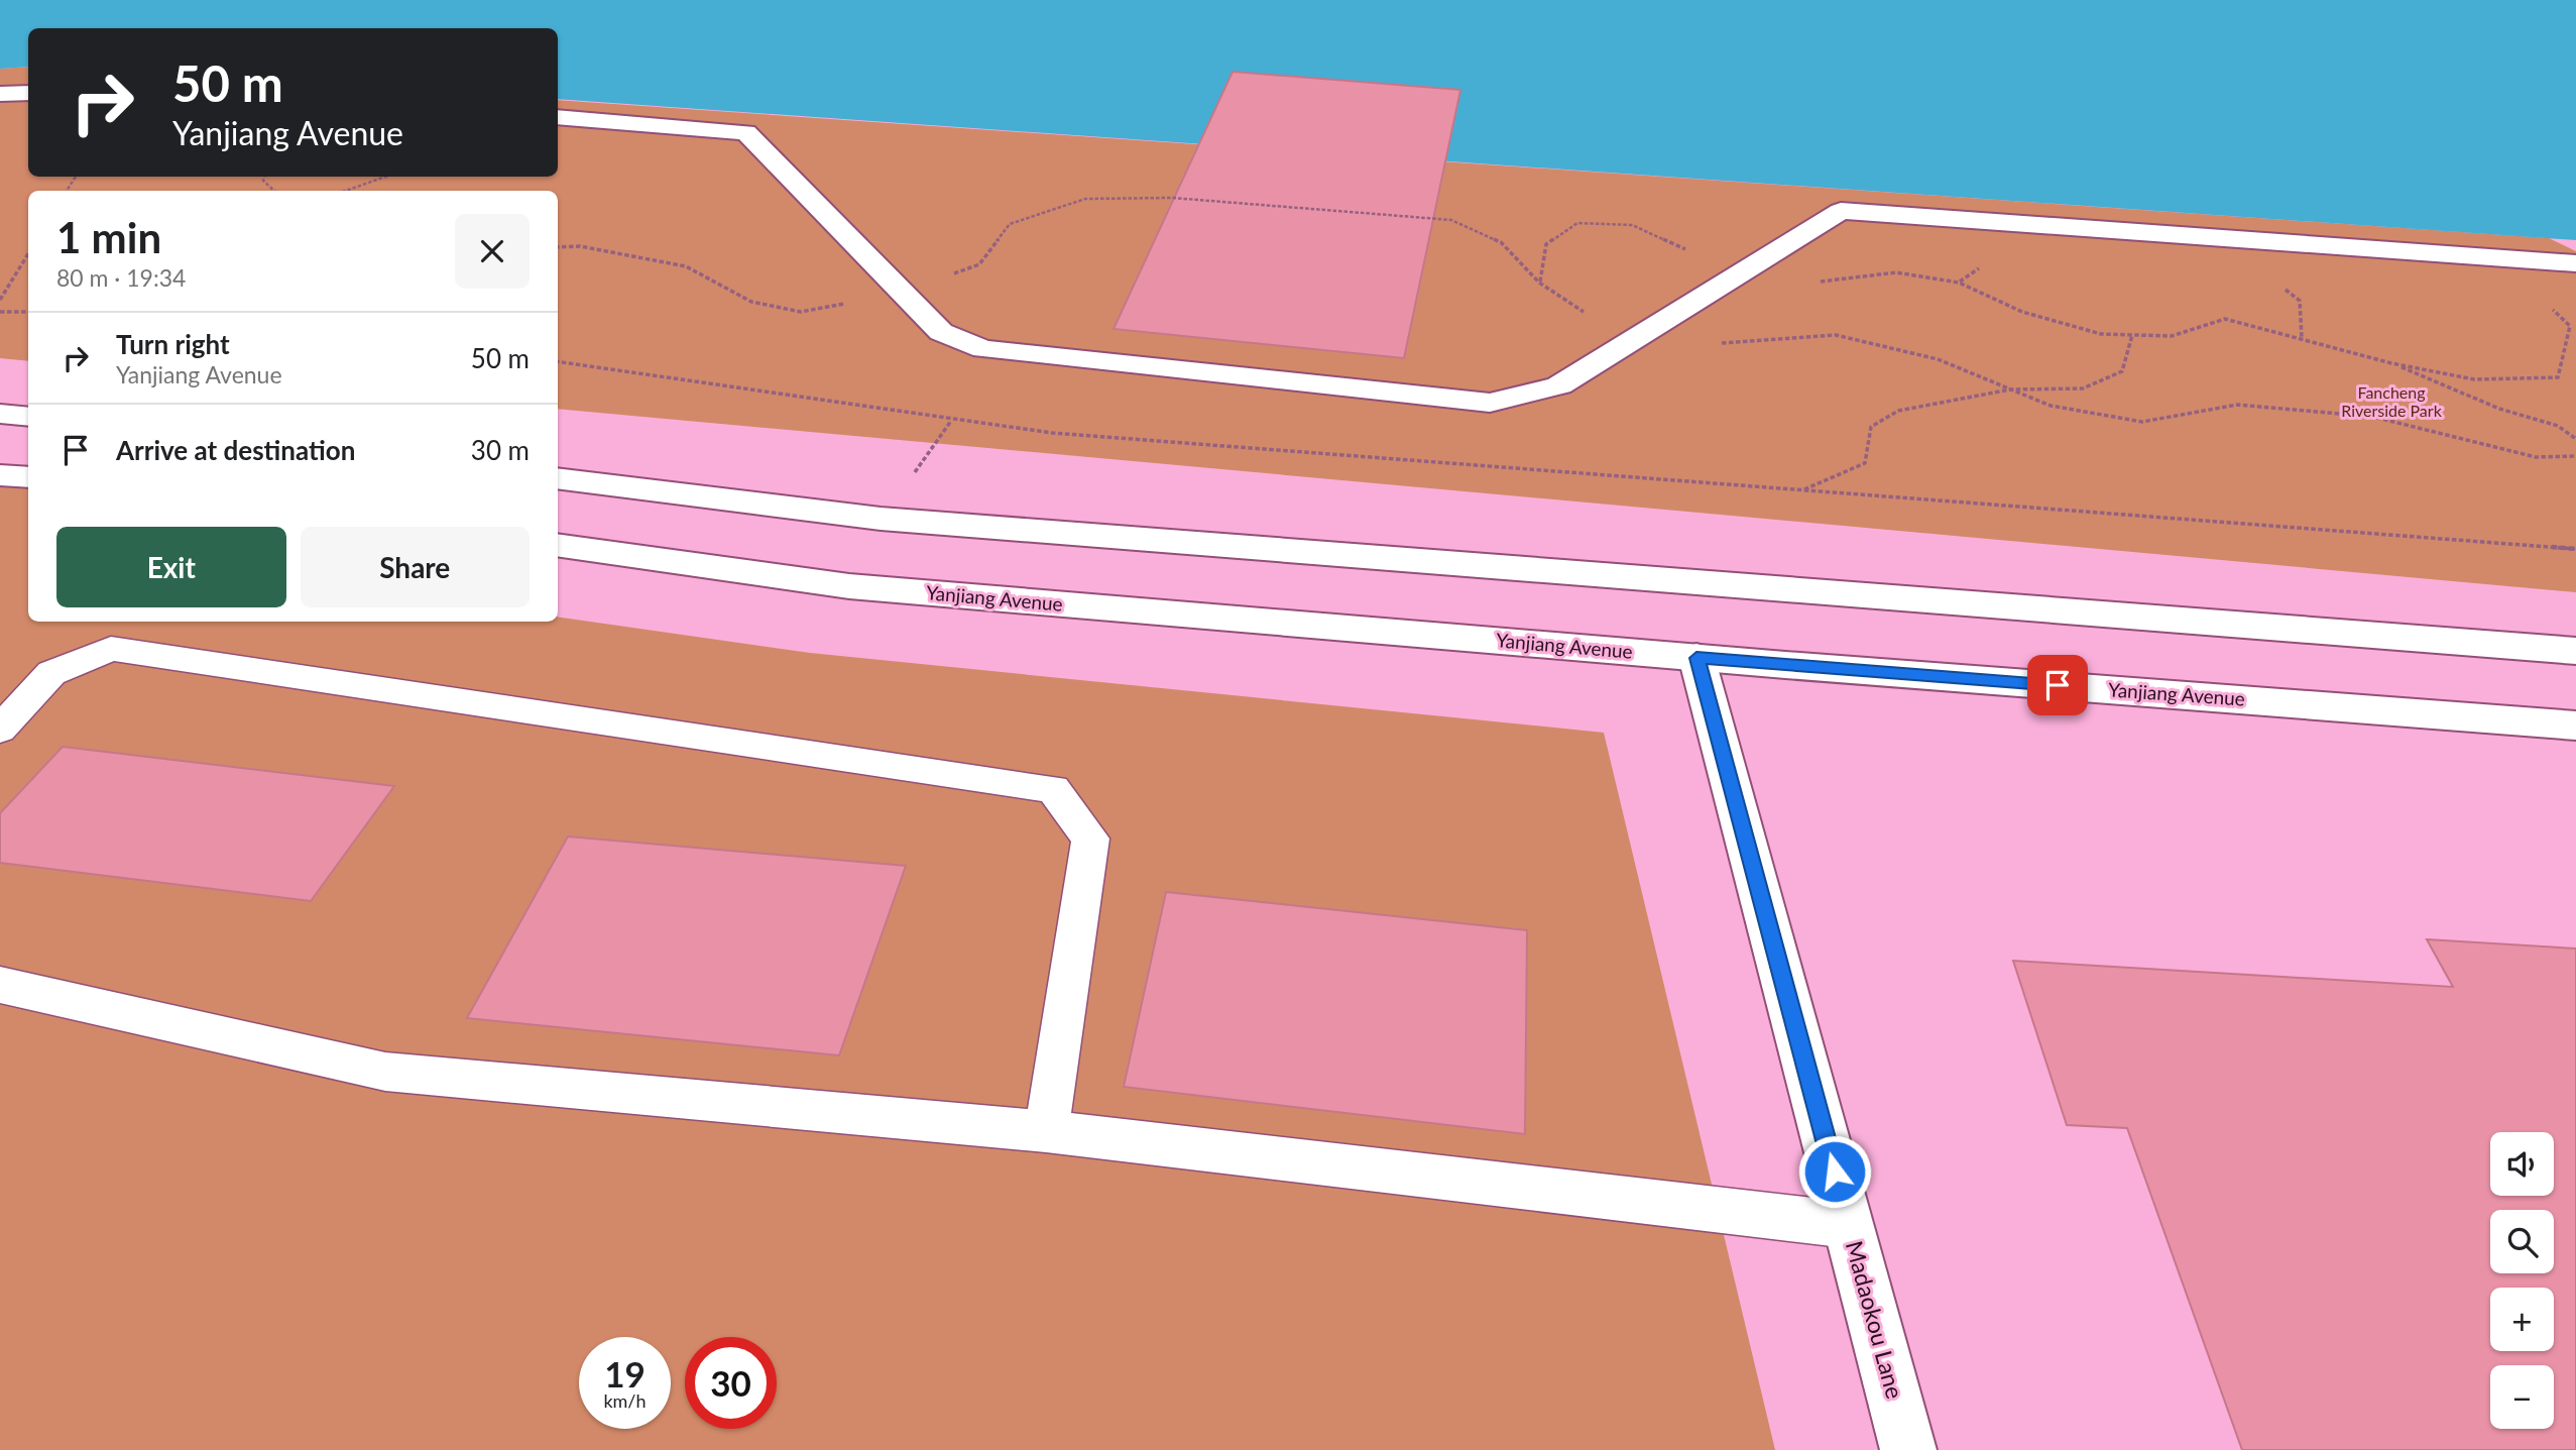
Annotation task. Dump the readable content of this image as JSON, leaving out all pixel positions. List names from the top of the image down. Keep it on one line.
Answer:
{"streets":{"main road":["Yanjiang Avenue","Madaokou Lane"]},"crossings":[["Yanjiang Avenue","Madaokou Lane"]],"parks":["Fancheng Riverside Park"],"page":{"turn":["50 m","Yanjiang Avenue"],"heading":["1 min","80 m · 19:34"],"list":[{"name":"Turn right","note":"Yanjiang Avenue","value":"50 m"},{"name":"Arrive at destination","value":"30 m"}],"buttons":["Exit","Share"],"map_buttons":["+","−"],"speed":"19 km/h","limit":"30"}}
